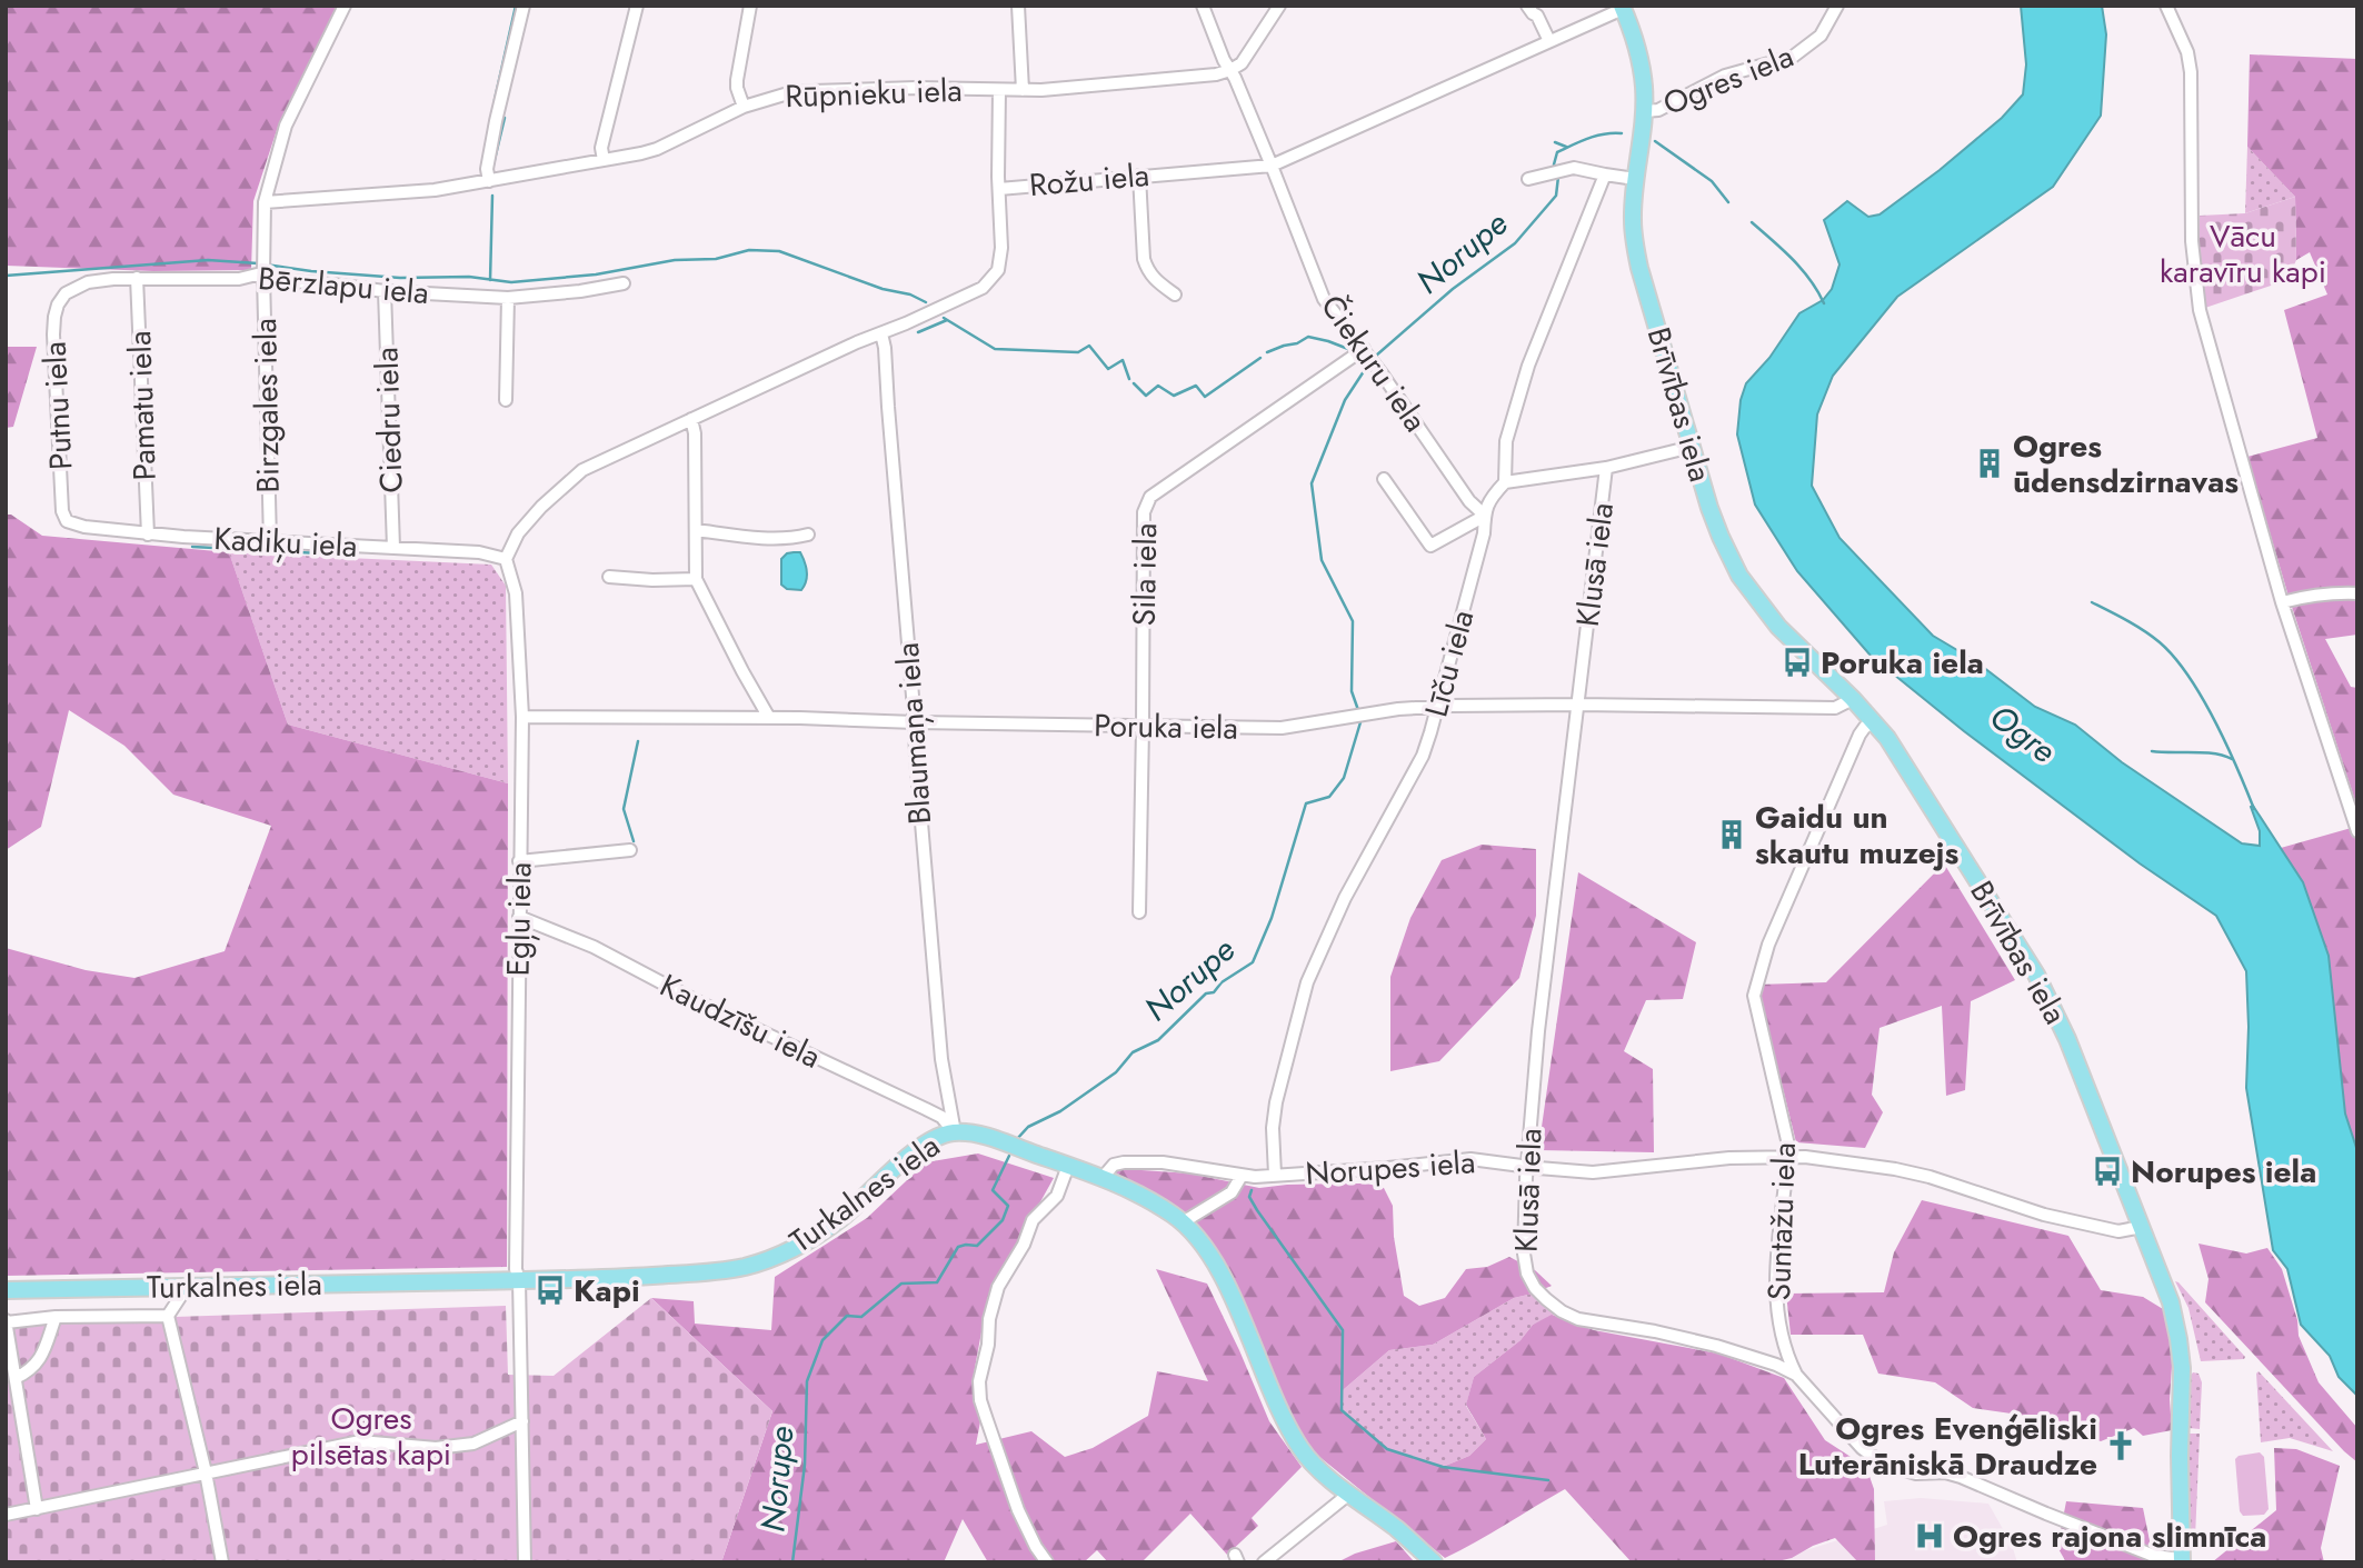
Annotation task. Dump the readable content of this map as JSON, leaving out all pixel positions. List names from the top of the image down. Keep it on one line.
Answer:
{"streets":{"main road":["Brīvības iela","Turkalnes iela"],"street":["Ogres iela","Rūpnieku iela","Rožu iela","Bērzlapu iela","Čiekuru iela","Putnu iela","Pamatu iela","Birzgales iela","Ciedru iela","Kadiķu iela","Klusā iela","Sila iela","Līču iela","Poruka iela","Blaumaņa iela","Egļu iela","Kaudzīšu iela","Norupes iela","Suntažu iela"]},"crossings":[["Ogres iela","Brīvības iela"],["Rūpnieku iela","Čiekuru iela"],["Rūpnieku iela","Birzgales iela"],["Rožu iela","Čiekuru iela"],["Rožu iela","Brīvības iela"],["Rožu iela","Kadiķu iela"],["Rožu iela","Blaumaņa iela"],["Rožu iela","Egļu iela"],["Bērzlapu iela","Putnu iela"],["Bērzlapu iela","Pamatu iela"],["Bērzlapu iela","Birzgales iela"],["Bērzlapu iela","Ciedru iela"],["Čiekuru iela","Sila iela"],["Čiekuru iela","Līču iela"],["Brīvības iela","Klusā iela"],["Brīvības iela","Poruka iela"],["Brīvības iela","Norupes iela"],["Brīvības iela","Suntažu iela"],["Putnu iela","Kadiķu iela"],["Pamatu iela","Kadiķu iela"],["Birzgales iela","Kadiķu iela"],["Ciedru iela","Kadiķu iela"],["Kadiķu iela","Egļu iela"],["Klusā iela","Poruka iela"],["Klusā iela","Norupes iela"],["Klusā iela","Suntažu iela"],["Sila iela","Poruka iela"],["Līču iela","Poruka iela"],["Līču iela","Norupes iela"],["Poruka iela","Blaumaņa iela"],["Poruka iela","Egļu iela"],["Blaumaņa iela","Kaudzīšu iela"],["Blaumaņa iela","Turkalnes iela"],["Egļu iela","Kaudzīšu iela"],["Egļu iela","Turkalnes iela"],["Kaudzīšu iela","Turkalnes iela"],["Norupes iela","Turkalnes iela"],["Norupes iela","Suntažu iela"]],"water":["Norupe","Ogre"],"parks":["Vācu karavīru kapi","Ogres pilsētas kapi"],"places":{"building":["Ogres ūdensdzirnavas","Gaidu un skautu muzejs"],"bus stop":["Poruka iela","Norupes iela","Kapi"],"church":["Ogres Evenģēliski Luterāniskā Draudze"],"hospital":["Ogres rajona slimnīca"]}}
